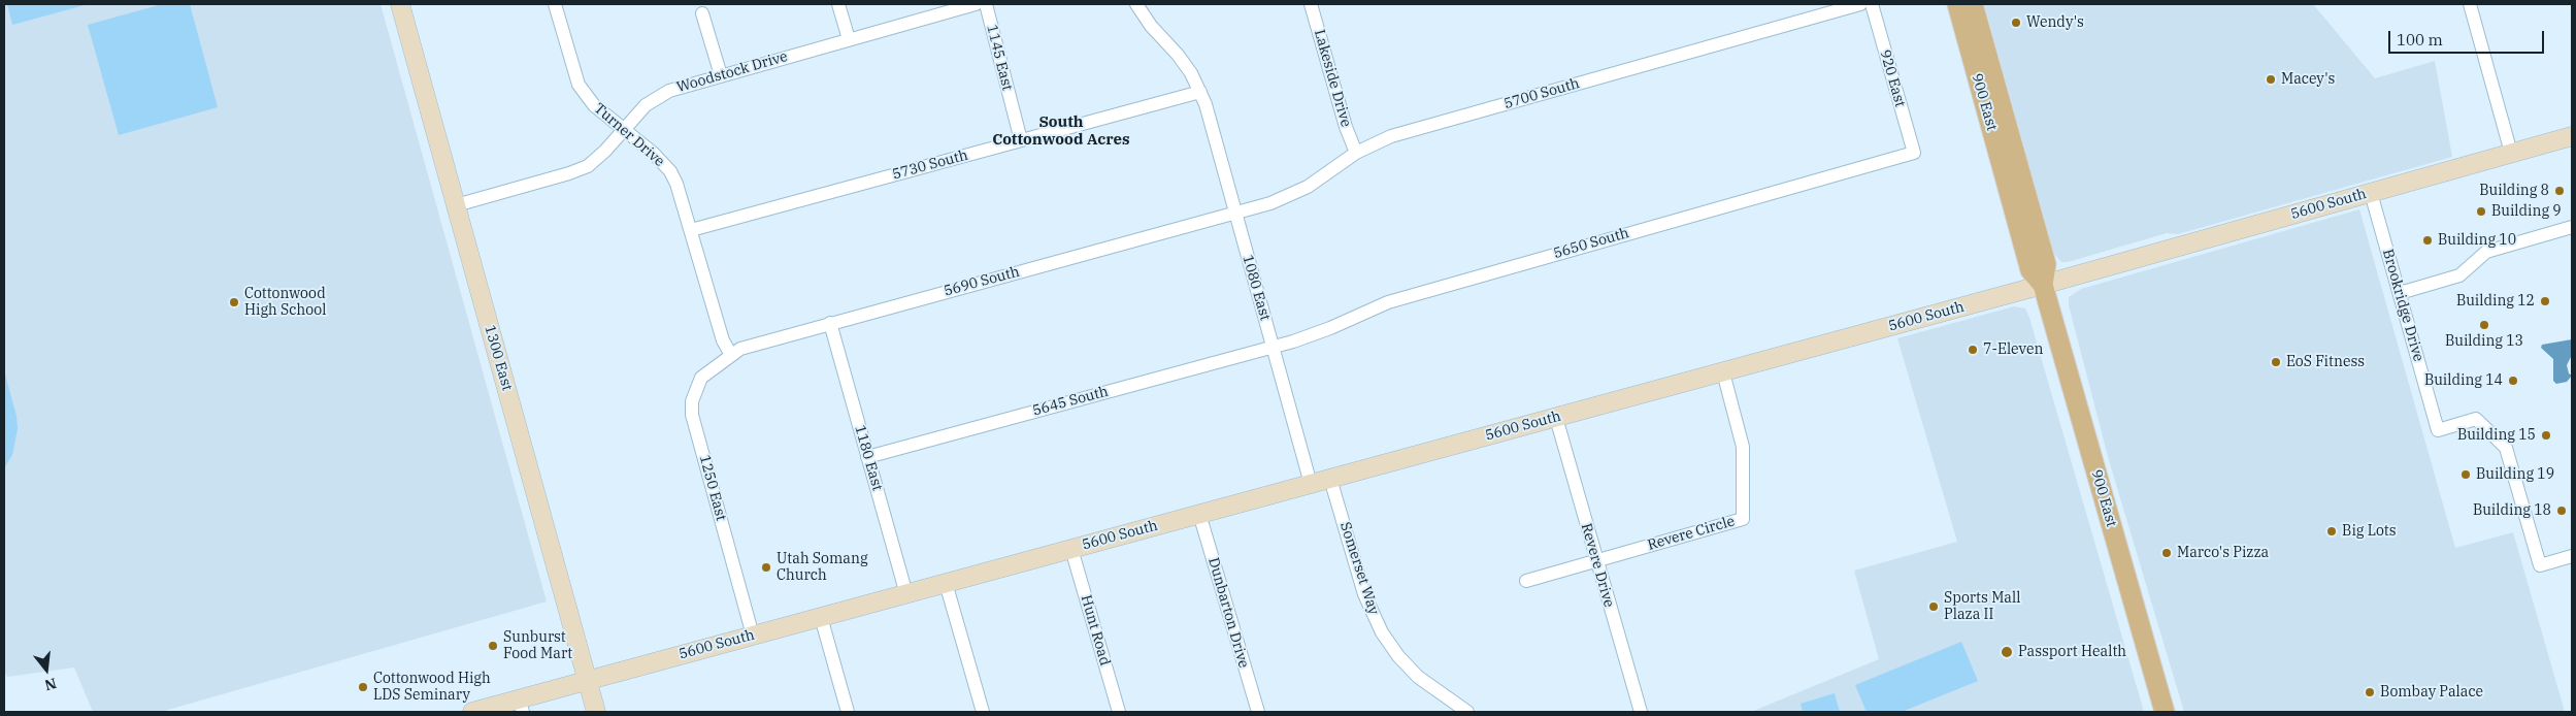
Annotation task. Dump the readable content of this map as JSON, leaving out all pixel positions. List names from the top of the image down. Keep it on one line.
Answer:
{"streets":{"main road":["900 East","5600 South","1300 East"],"street":["1145 East","Woodstock Drive","Lakeside Drive","920 East","5700 South","Turner Drive","5730 South","5650 South","5690 South","1080 East","Brookridge Drive","5645 South","1180 East","1250 East","Revere Circle","Revere Drive","Somerset Way","Dunbarton Drive","Hunt Road"]},"crossings":[["1145 East","5730 South"],["Woodstock Drive","Turner Drive"],["Woodstock Drive","1300 East"],["Lakeside Drive","5700 South"],["920 East","5650 South"],["5700 South","5690 South"],["5700 South","1080 East"],["900 East","5600 South"],["Turner Drive","5730 South"],["Turner Drive","5690 South"],["Turner Drive","1250 East"],["5730 South","1080 East"],["5600 South","1080 East"],["5600 South","Brookridge Drive"],["5600 South","1300 East"],["5600 South","1180 East"],["5600 South","1250 East"],["5600 South","Revere Circle"],["5600 South","Revere Drive"],["5600 South","Somerset Way"],["5600 South","Dunbarton Drive"],["5600 South","Hunt Road"],["5650 South","1080 East"],["5650 South","5645 South"],["5690 South","1080 East"],["5690 South","1180 East"],["5690 South","1250 East"],["1080 East","5645 South"],["5645 South","1180 East"],["Revere Circle","Revere Drive"]],"districts":["South Cottonwood Acres"],"places":["Wendy's","Macey's","Building 8","Building 9","Building 10","Building 12","Cottonwood High School","Building 13","7-Eleven","EoS Fitness","Building 14","Building 15","Building 19","Building 18","Big Lots","Marco's Pizza","Utah Somang Church","Sports Mall Plaza II","Sunburst Food Mart","Passport Health","Cottonwood High LDS Seminary","Bombay Palace"],"scale_bar":"100 m","north":"bottom"}
